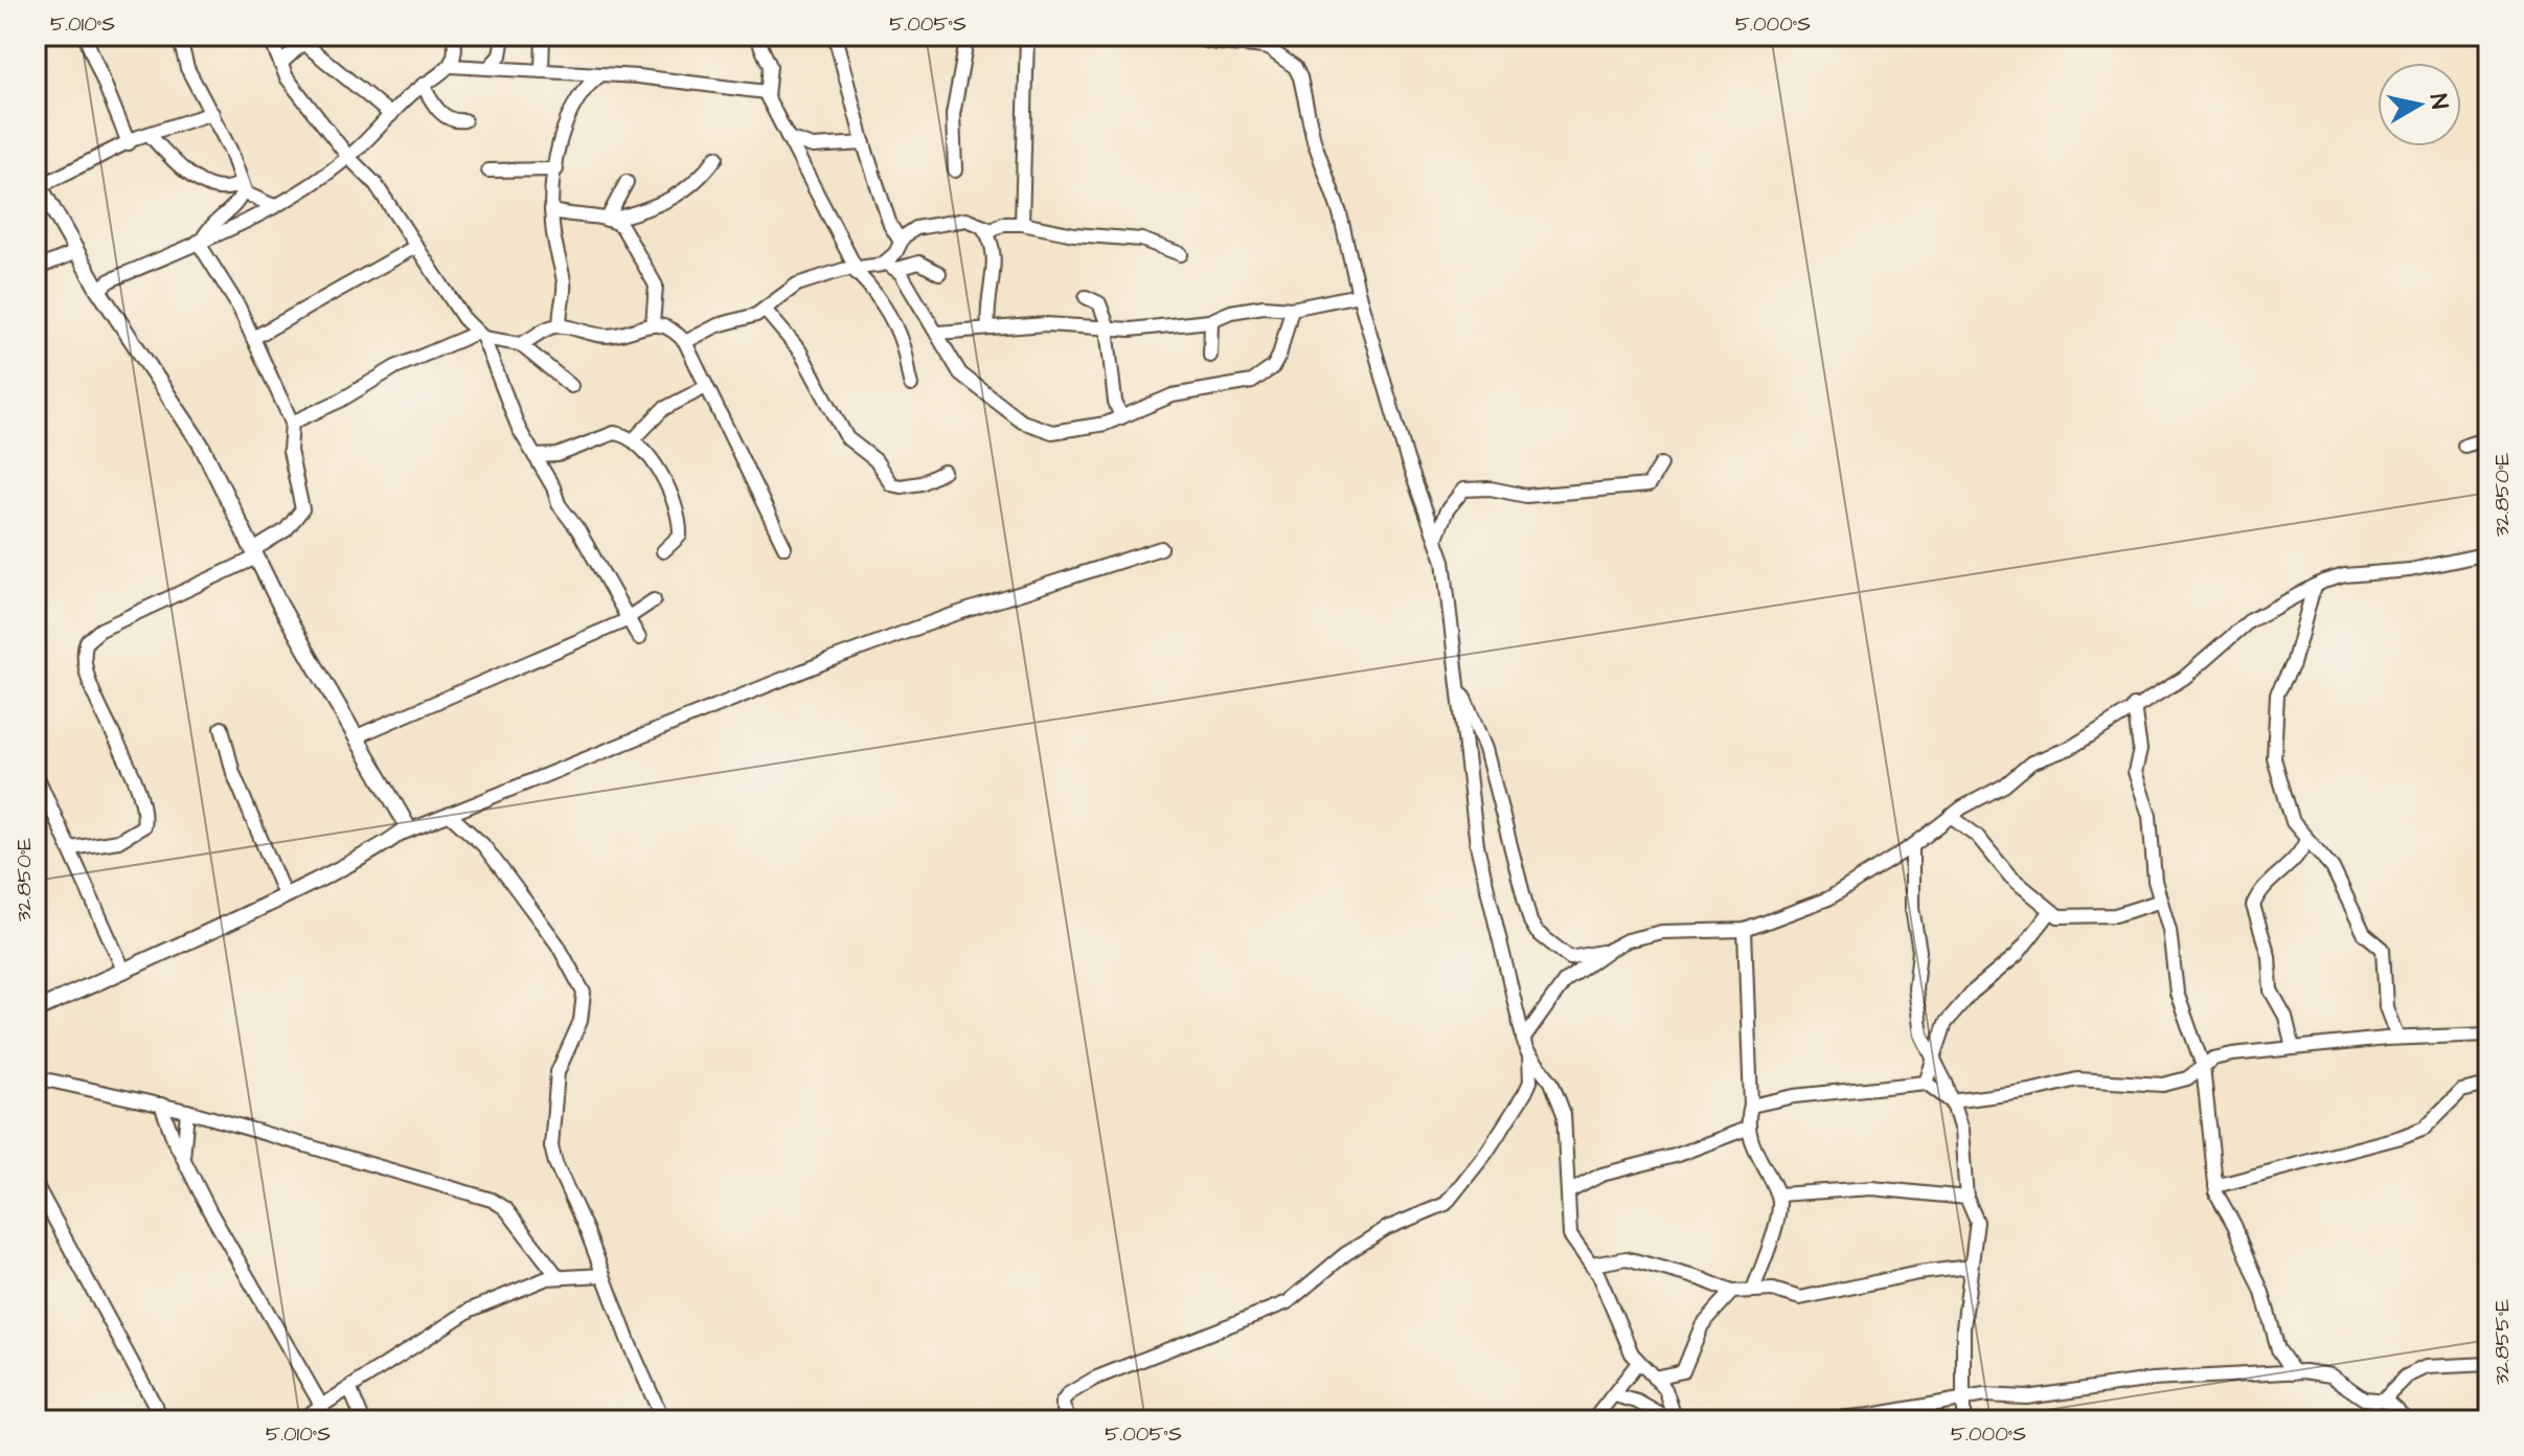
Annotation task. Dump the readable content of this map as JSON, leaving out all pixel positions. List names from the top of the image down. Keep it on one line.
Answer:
{"north":"right","coordinates":["5.010°S","5.005°S","5.000°S","32.850°E","32.855°E"]}
